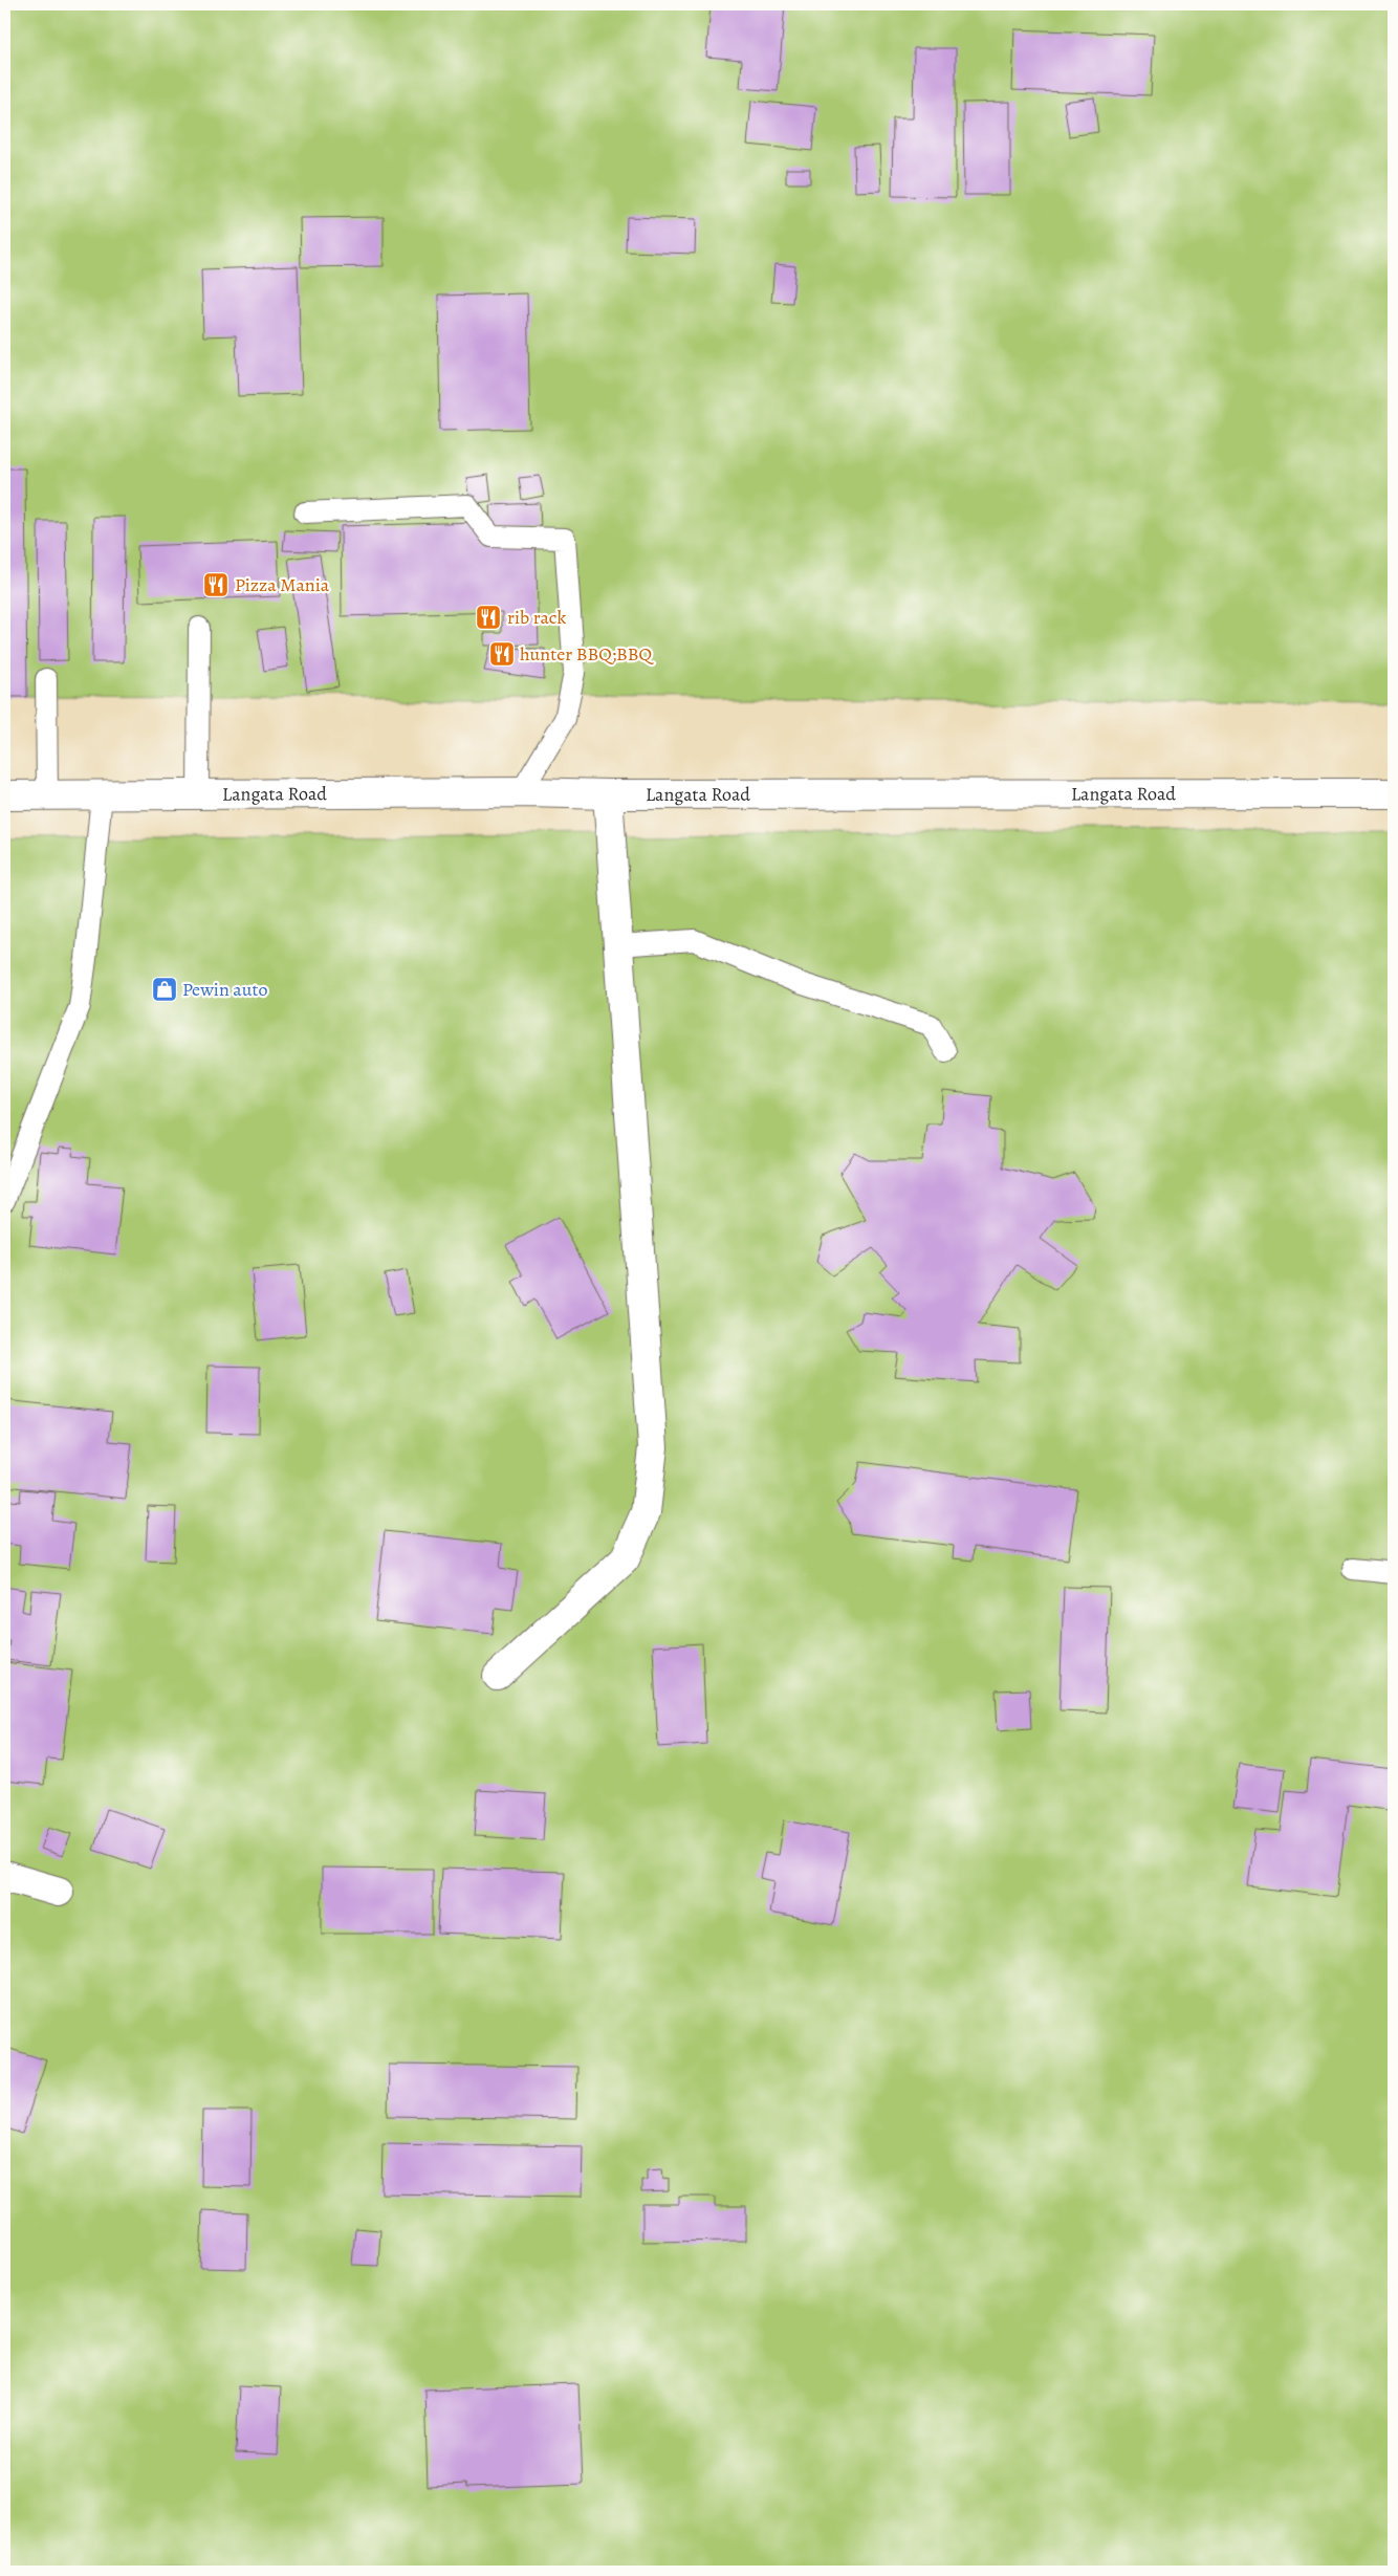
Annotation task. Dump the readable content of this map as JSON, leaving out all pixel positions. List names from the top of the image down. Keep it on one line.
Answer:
{"streets":{"main road":["Langata Road"]},"places":{"restaurant":["Pizza Mania","rib rack","hunter BBQ;BBQ"],"shop":["Pewin auto"]}}
